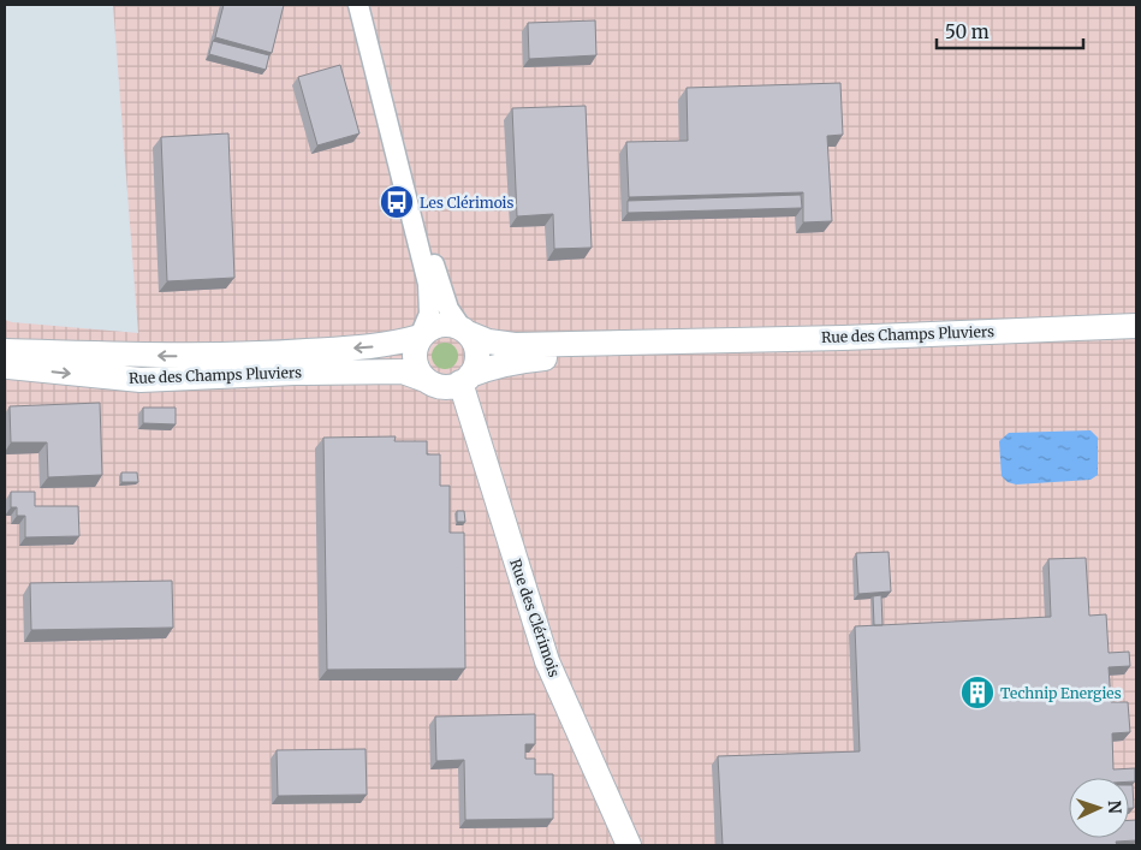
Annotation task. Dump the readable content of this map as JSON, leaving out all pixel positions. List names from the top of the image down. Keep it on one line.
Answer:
{"streets":{"street":["Rue des Champs Pluviers","Rue des Clérimois"]},"crossings":[["Rue des Champs Pluviers","Rue des Clérimois"]],"places":{"bus stop":["Les Clérimois"],"building":["Technip Energies"]},"scale_bar":"50 m","north":"right"}
